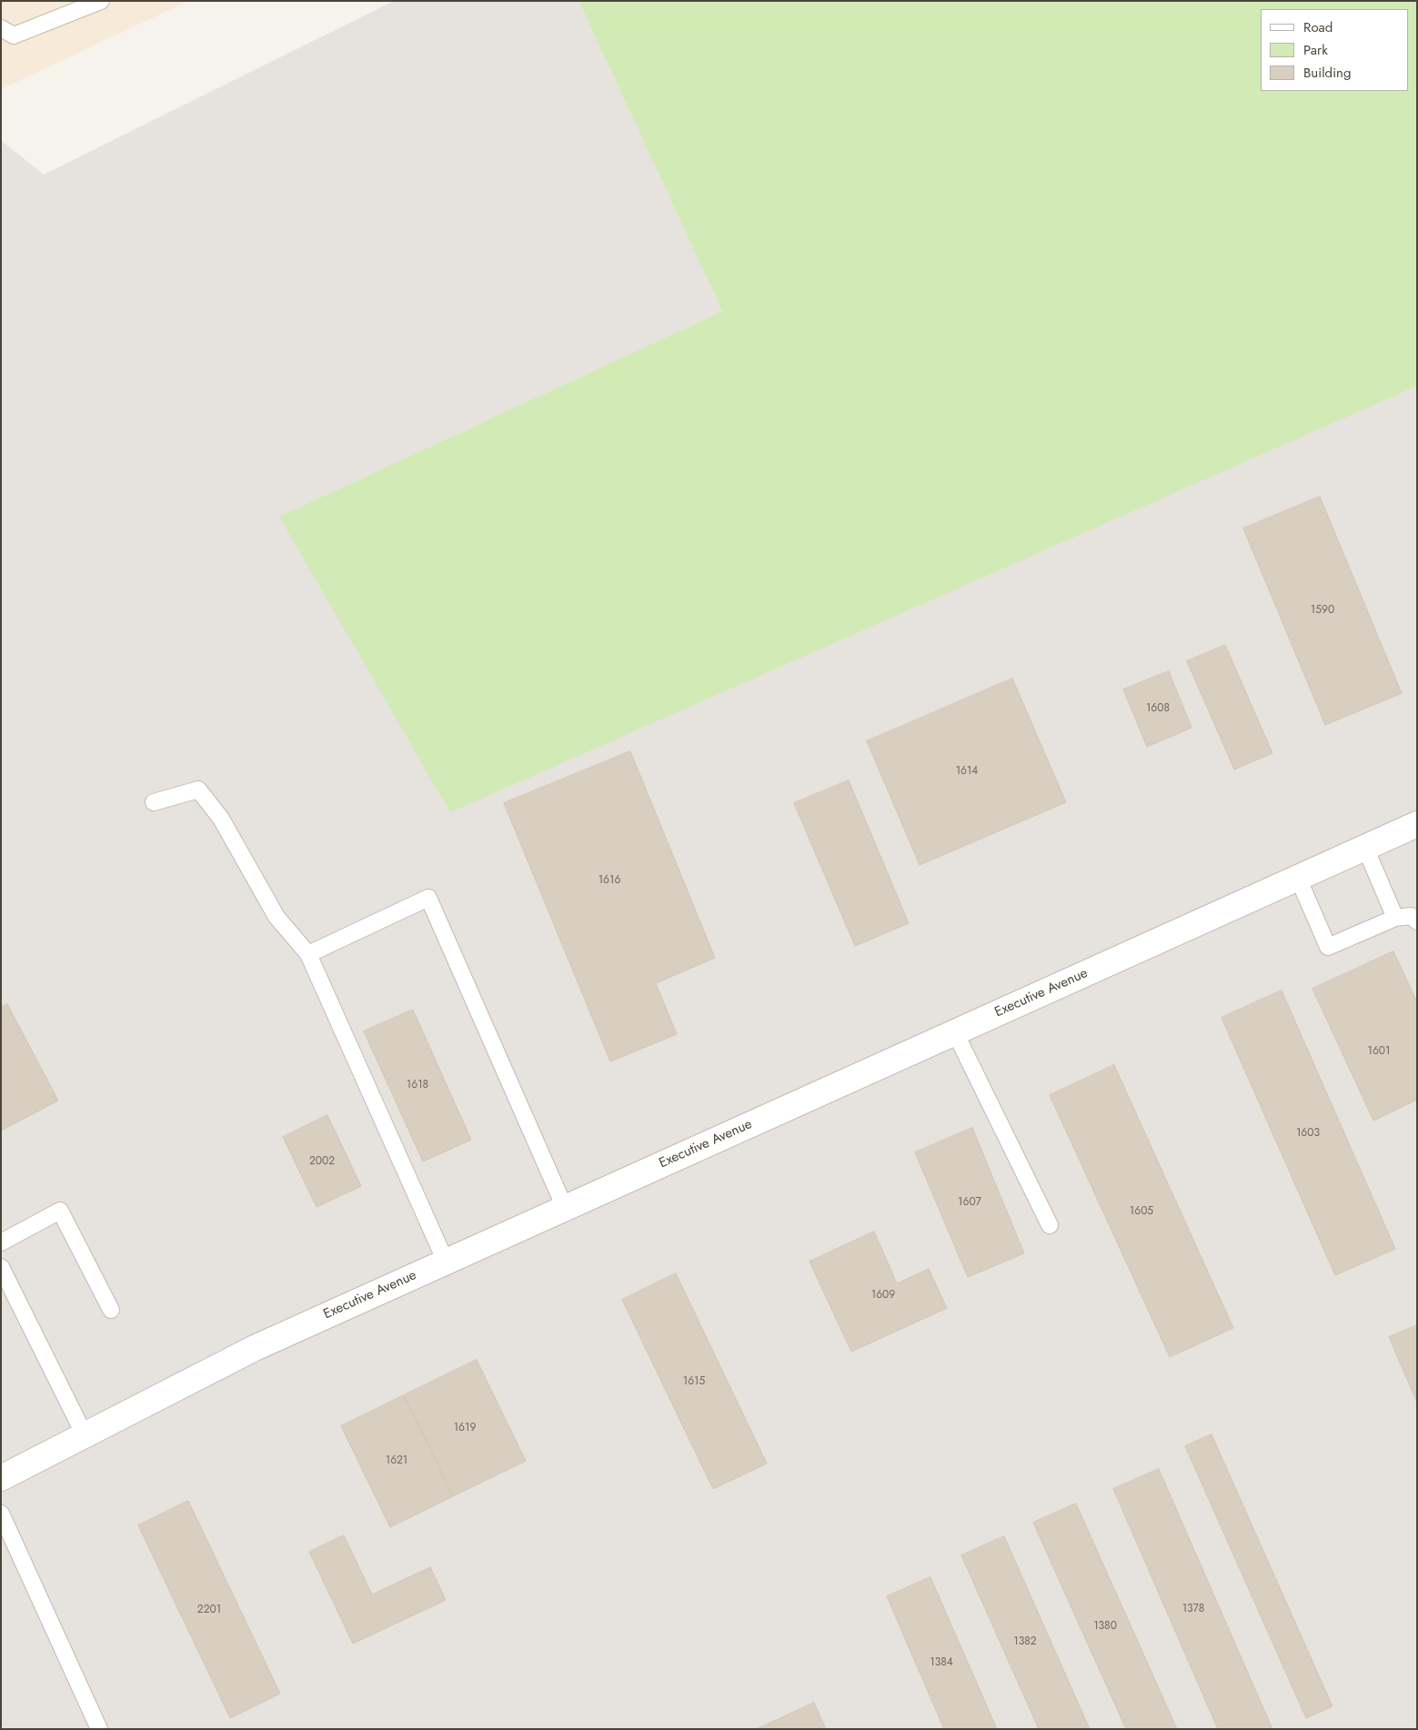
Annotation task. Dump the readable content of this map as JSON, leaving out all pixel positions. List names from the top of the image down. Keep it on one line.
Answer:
{"streets":{"street":["Executive Avenue"]},"house_numbers":["1590","1608","1614","1616","1601","1618","1603","2002","1607","1605","1609","1615","1619","1621","1378","2201","1380","1382","1384"],"legend":["Road","Park","Building"]}
